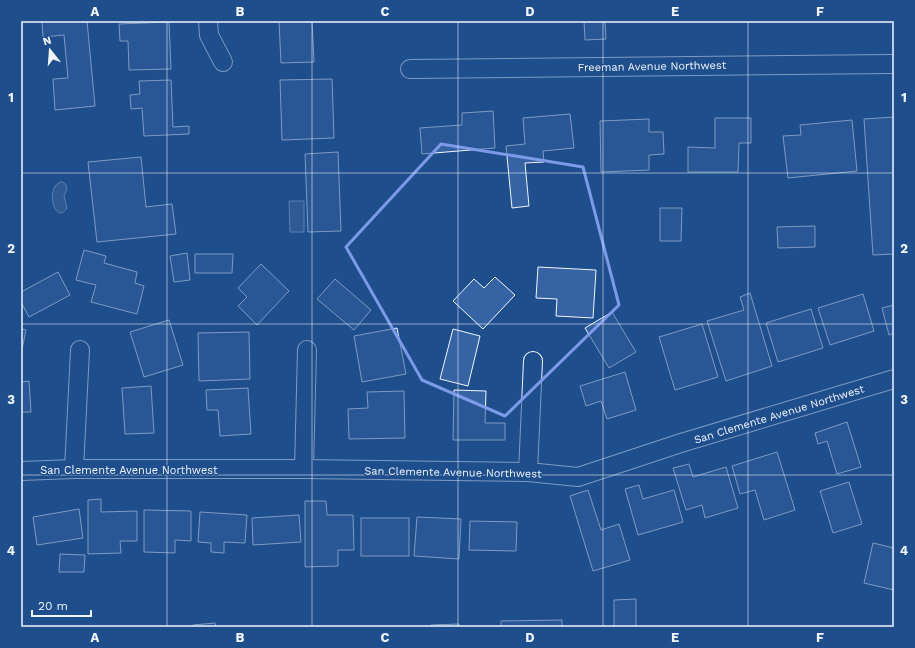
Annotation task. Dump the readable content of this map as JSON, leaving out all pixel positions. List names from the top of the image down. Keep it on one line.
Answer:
{"streets":{"street":["Freeman Avenue Northwest","San Clemente Avenue Northwest"]},"scale_bar":"20 m","north":"top","grid":{"columns":["A","B","C","D","E","F"],"rows":["1","2","3","4"]}}
